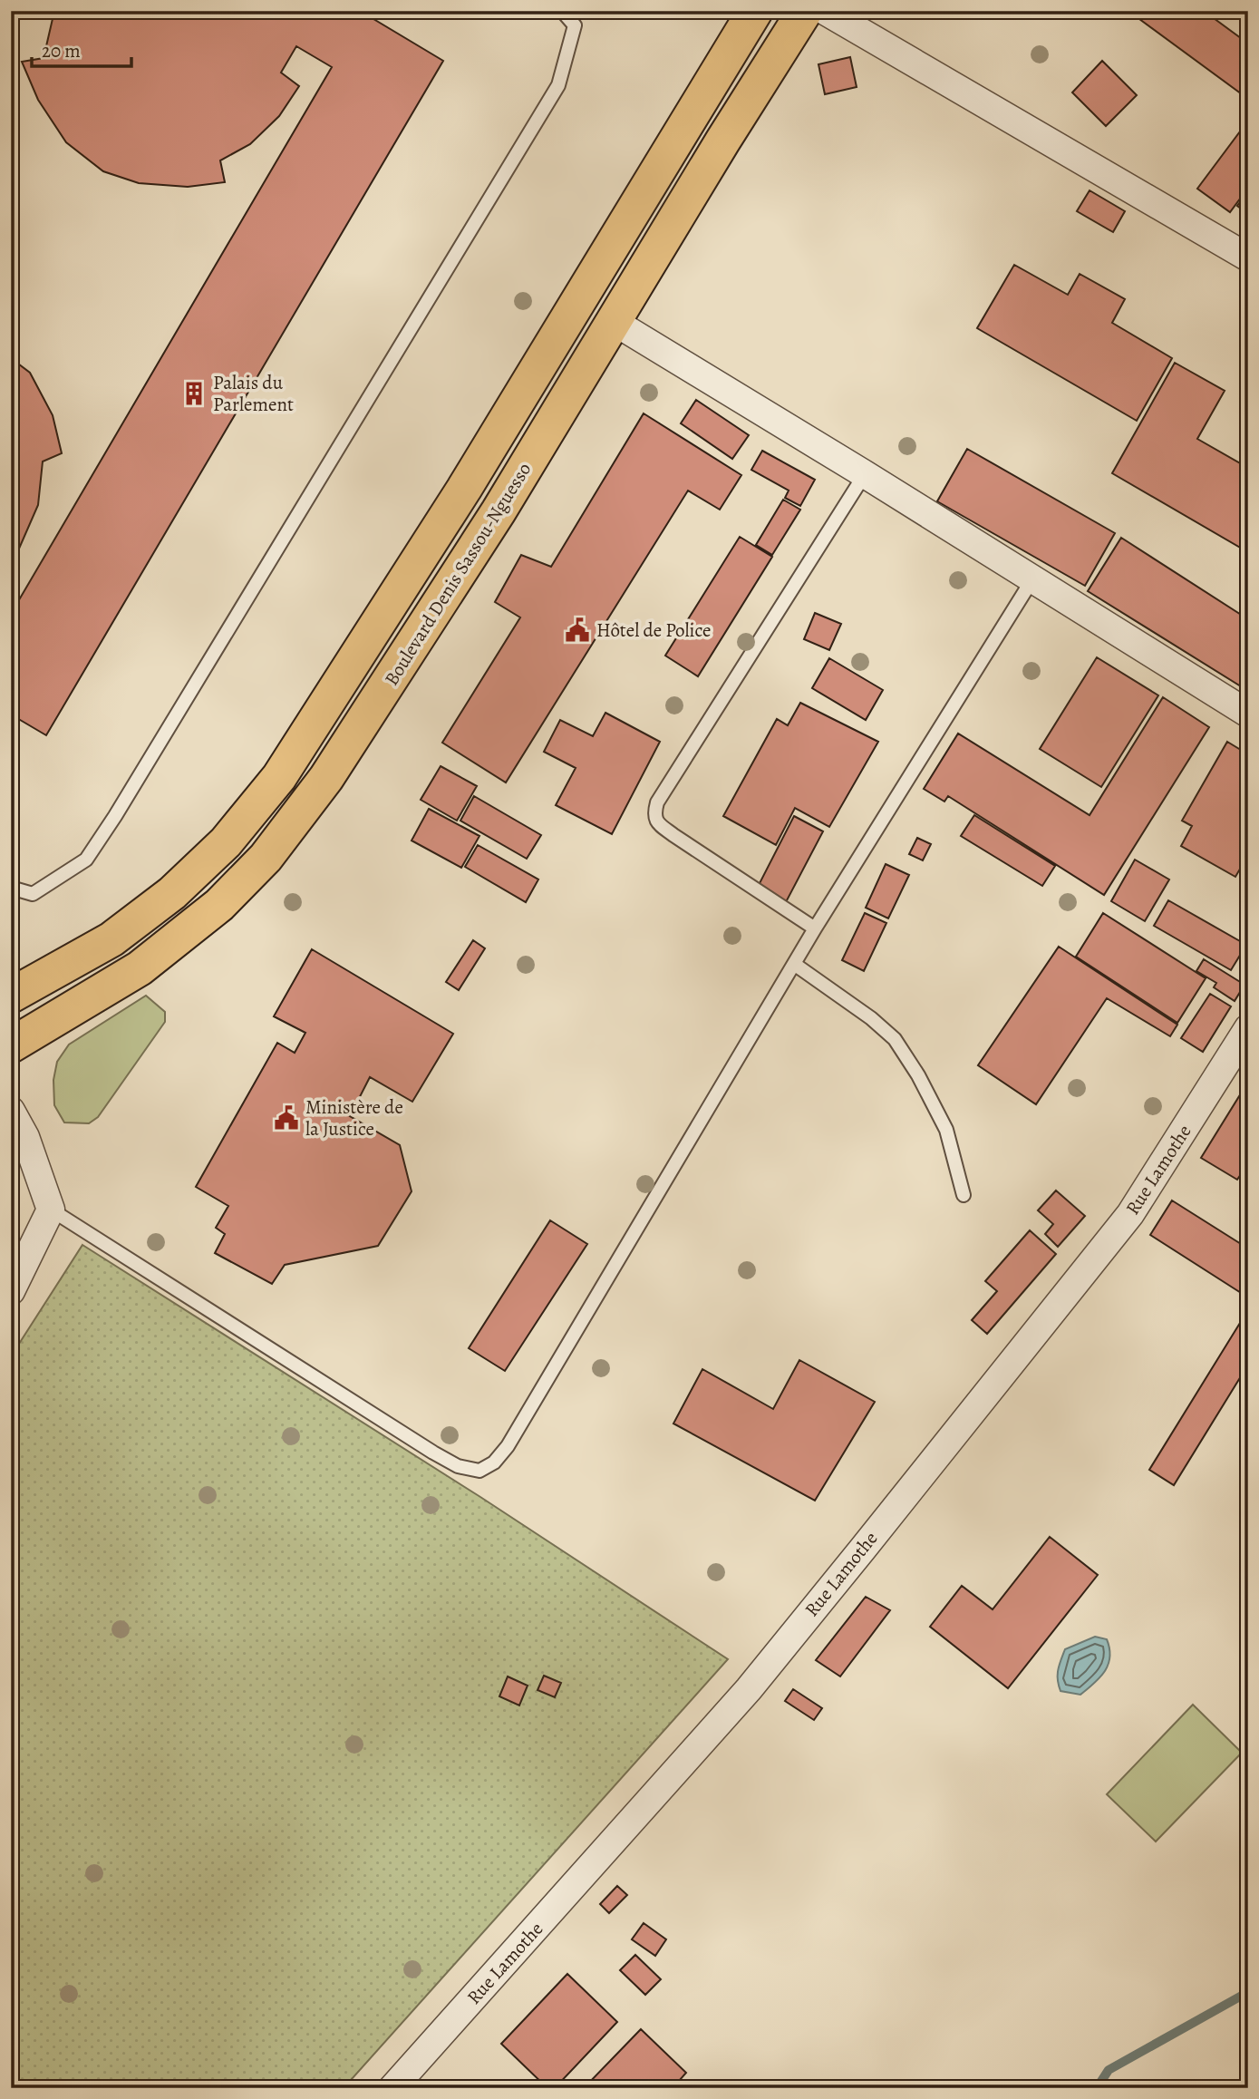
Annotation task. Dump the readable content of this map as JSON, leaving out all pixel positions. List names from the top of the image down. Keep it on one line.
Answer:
{"streets":{"main road":["Boulevard Denis Sassou-Nguesso"],"street":["Rue Lamothe"]},"places":{"building":["Palais du Parlement"],"public building":["Hôtel de Police","Ministère de la Justice"]},"scale_bar":"20 m"}
